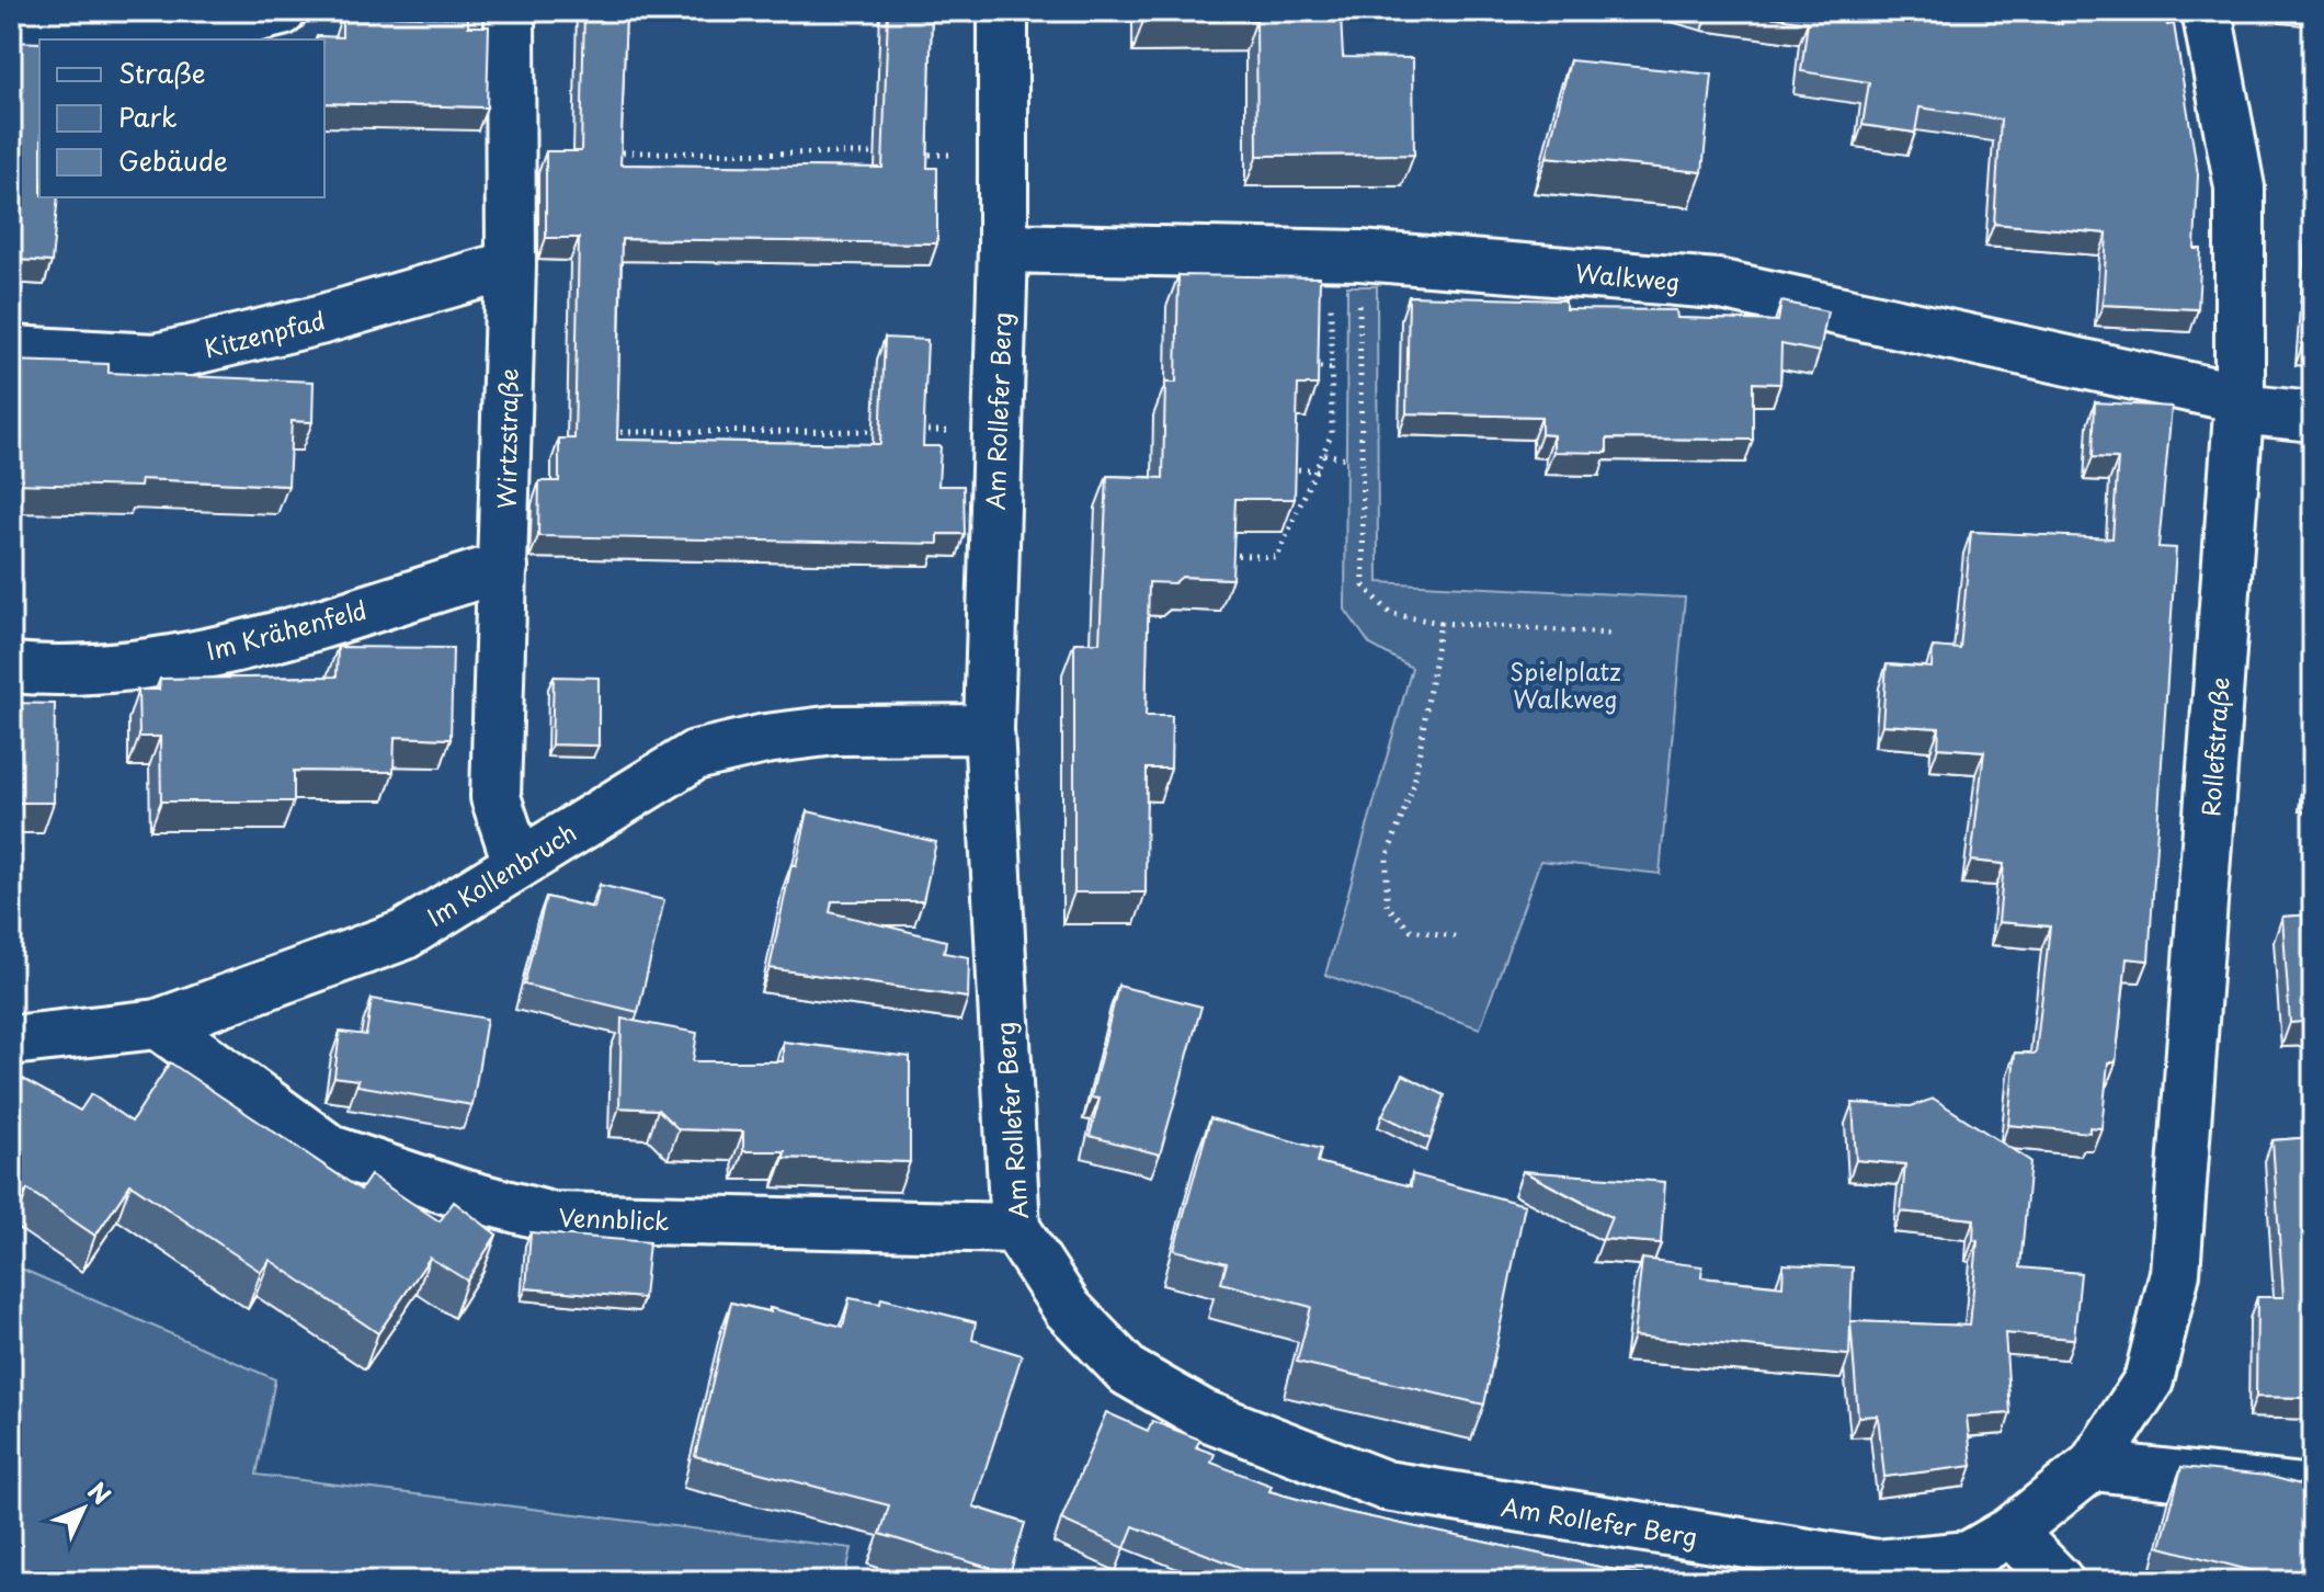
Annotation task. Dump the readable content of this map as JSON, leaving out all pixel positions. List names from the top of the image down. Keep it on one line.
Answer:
{"streets":{"street":["Walkweg","Kitzenpfad","Am Rollefer Berg","Wirtzstraße","Im Krähenfeld","Rollefstraße","Im Kollenbruch","Vennblick"]},"crossings":[["Walkweg","Am Rollefer Berg"],["Walkweg","Rollefstraße"],["Kitzenpfad","Wirtzstraße"],["Am Rollefer Berg","Rollefstraße"],["Am Rollefer Berg","Im Kollenbruch"],["Am Rollefer Berg","Vennblick"],["Wirtzstraße","Im Krähenfeld"],["Wirtzstraße","Im Kollenbruch"],["Im Kollenbruch","Vennblick"]],"parks":["Spielplatz Walkweg"],"legend":["Straße","Park","Gebäude"],"north":"top right"}
